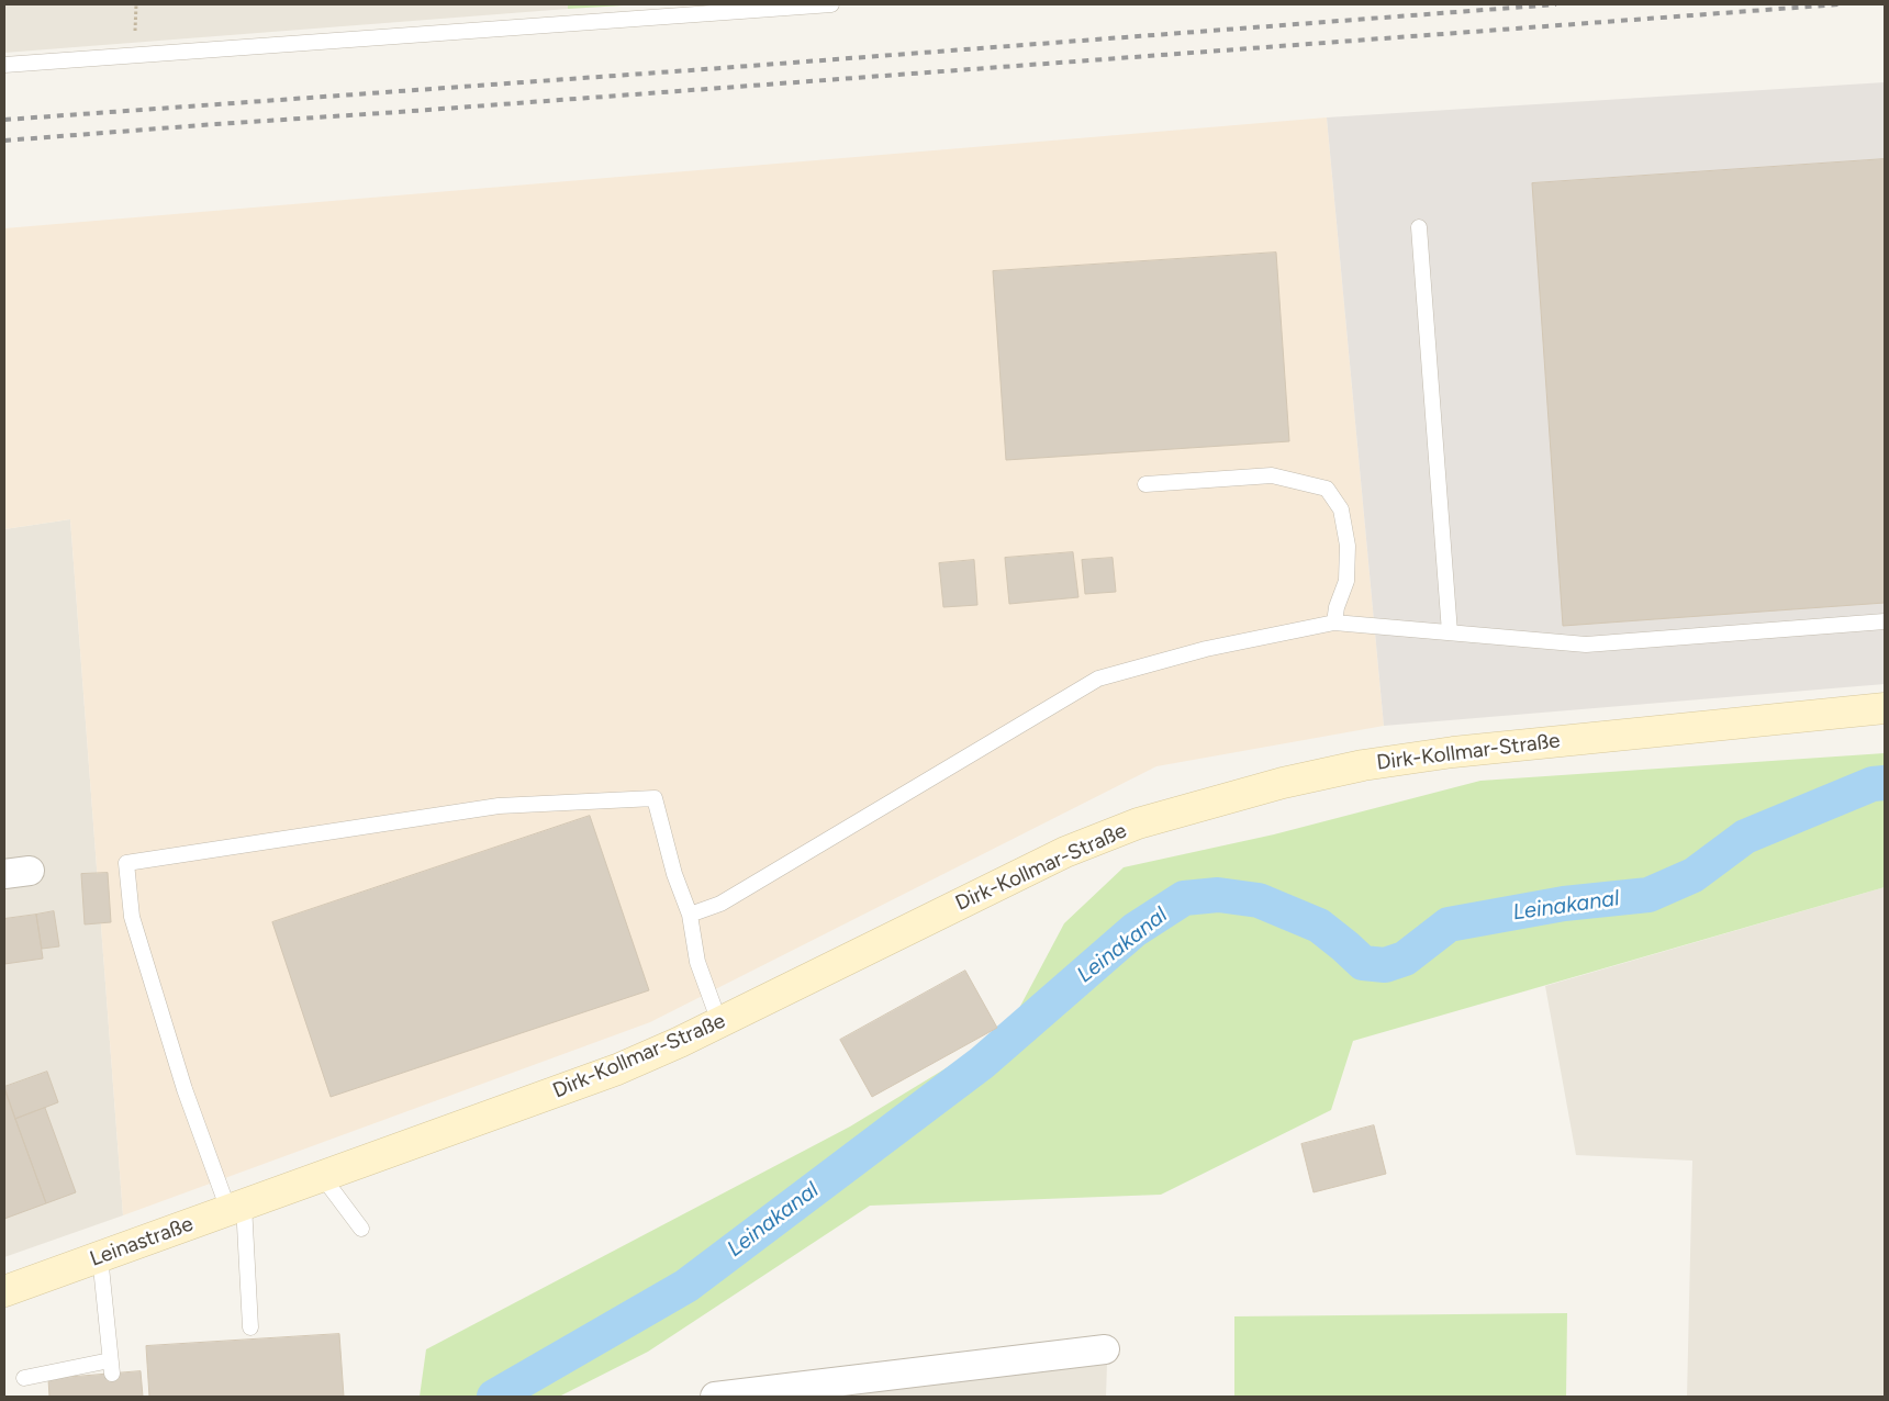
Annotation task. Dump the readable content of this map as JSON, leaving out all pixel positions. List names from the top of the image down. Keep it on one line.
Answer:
{"streets":{"street":["Dirk-Kollmar-Straße","Leinastraße"]},"crossings":[["Dirk-Kollmar-Straße","Leinastraße"]],"water":["Leinakanal"]}
